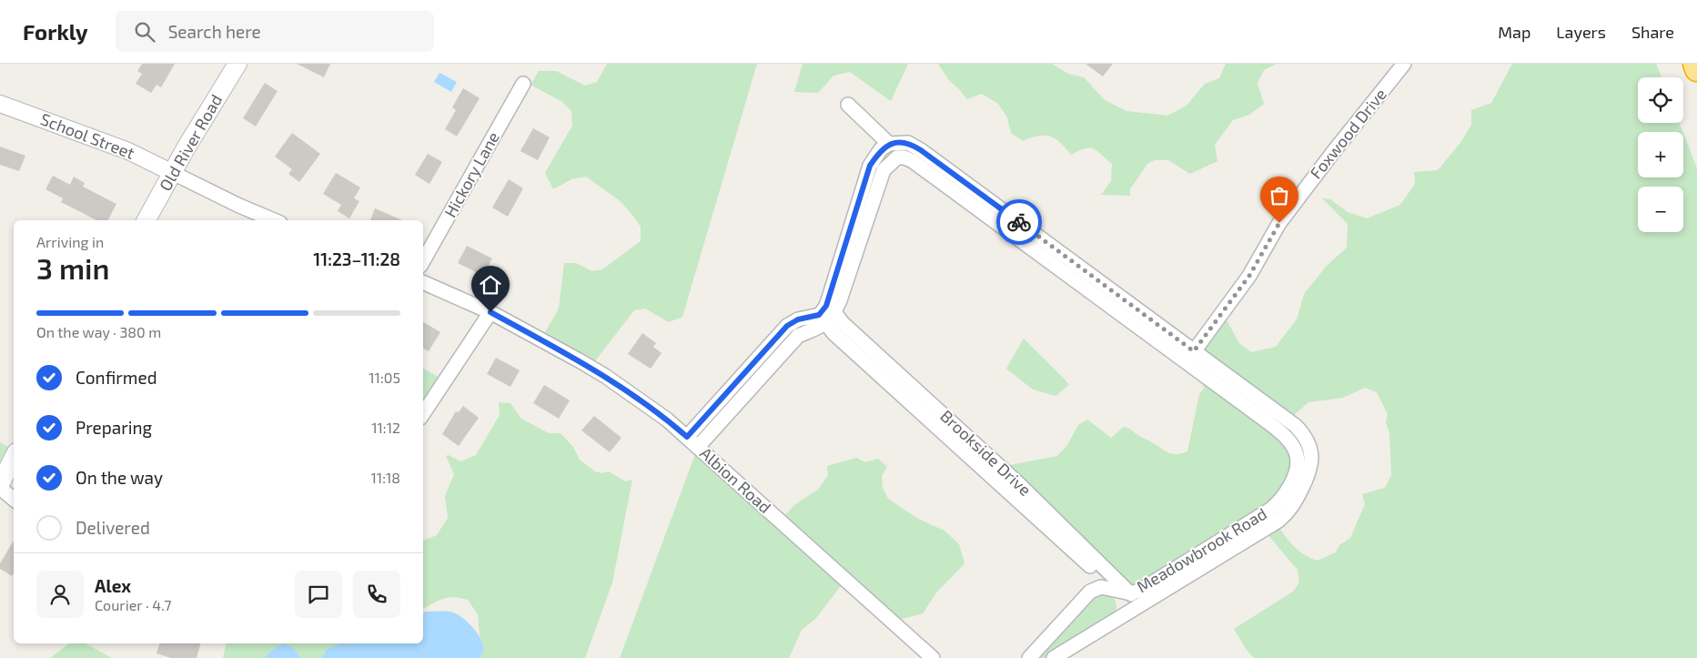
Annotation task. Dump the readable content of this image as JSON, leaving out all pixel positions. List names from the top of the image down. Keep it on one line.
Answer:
{"streets":{"main road":["Old River Road"],"street":["Foxwood Drive","School Street","Hickory Lane","Brookside Drive","Albion Road","Meadowbrook Road"]},"crossings":[["Foxwood Drive","Meadowbrook Road"],["School Street","Old River Road"],["Brookside Drive","Meadowbrook Road"]],"page":{"header":"Forkly","search":"Search here","nav":["Map","Layers","Share"],"map_buttons":["+","−"],"heading":["3 min","Arriving in","11:23–11:28"],"panel":["Alex","Courier · 4.7"],"bar":"On the way · 380 m","list":[["Confirmed","11:05"],["Preparing","11:12"],["On the way","11:18"],"Delivered"]}}
